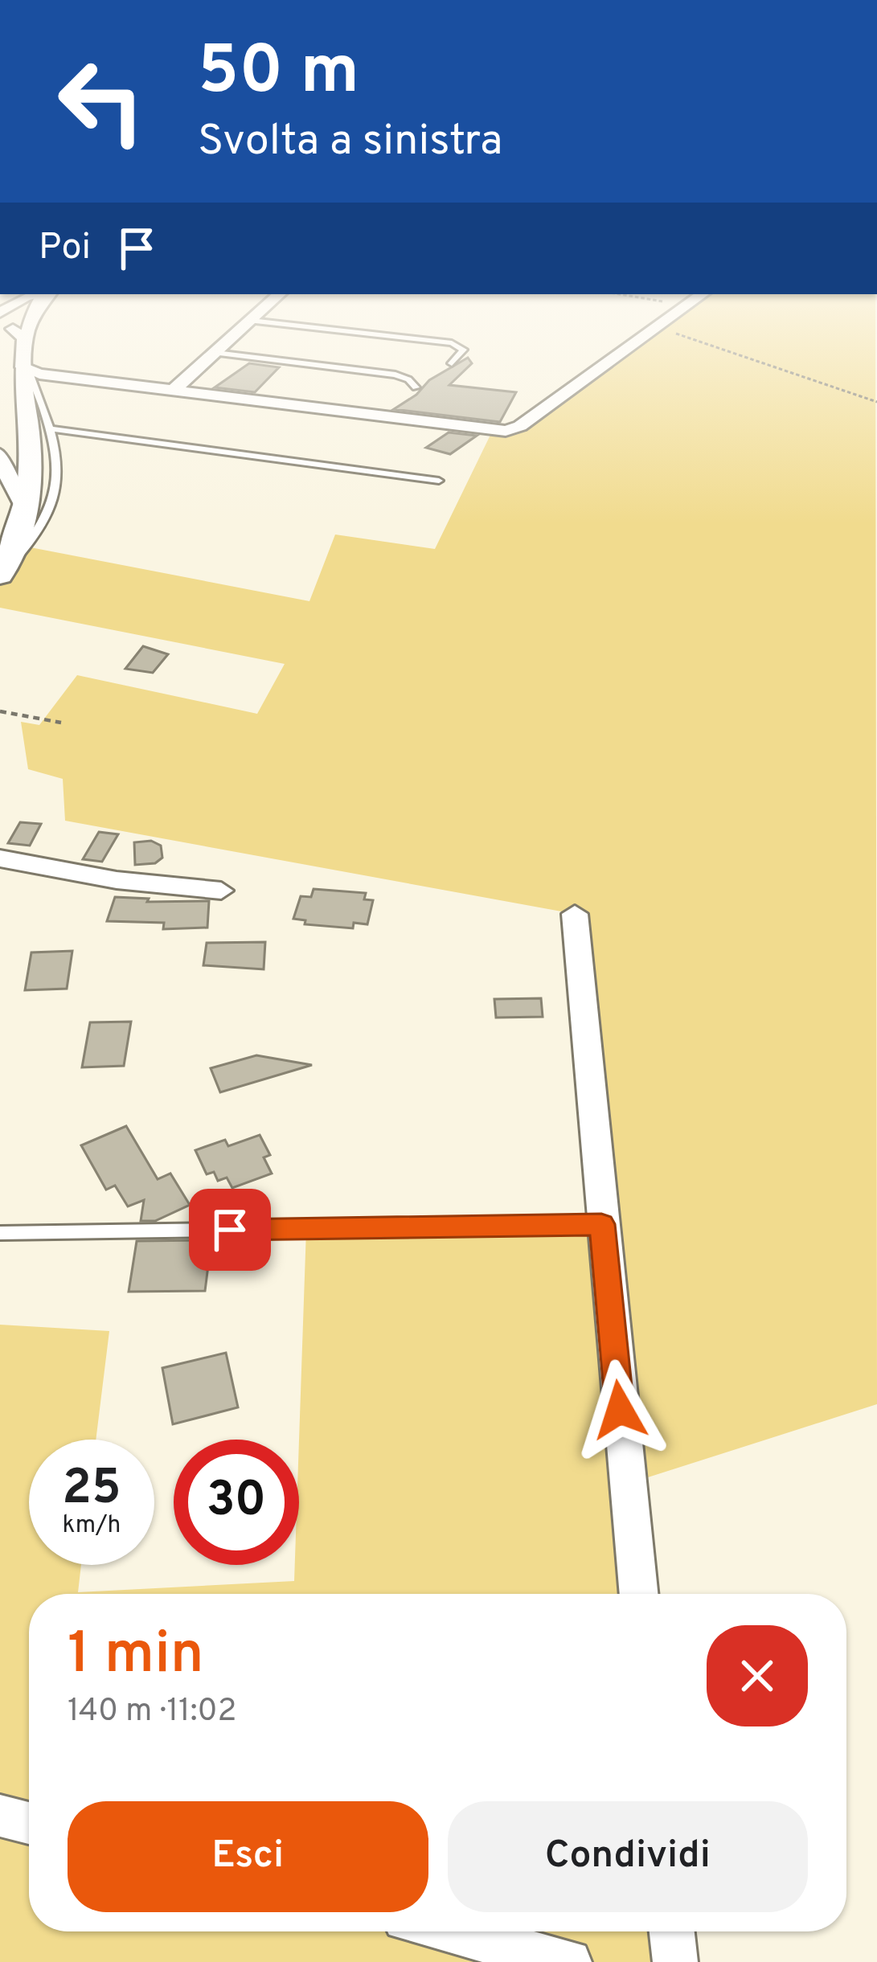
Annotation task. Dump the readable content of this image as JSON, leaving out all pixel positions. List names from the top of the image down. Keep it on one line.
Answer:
{"page":{"turn":["50 m","Svolta a sinistra"],"then":"Poi","speed":"25 km/h","limit":"30","heading":["1 min","140 m · 11:02"],"buttons":["Esci","Condividi"]}}
